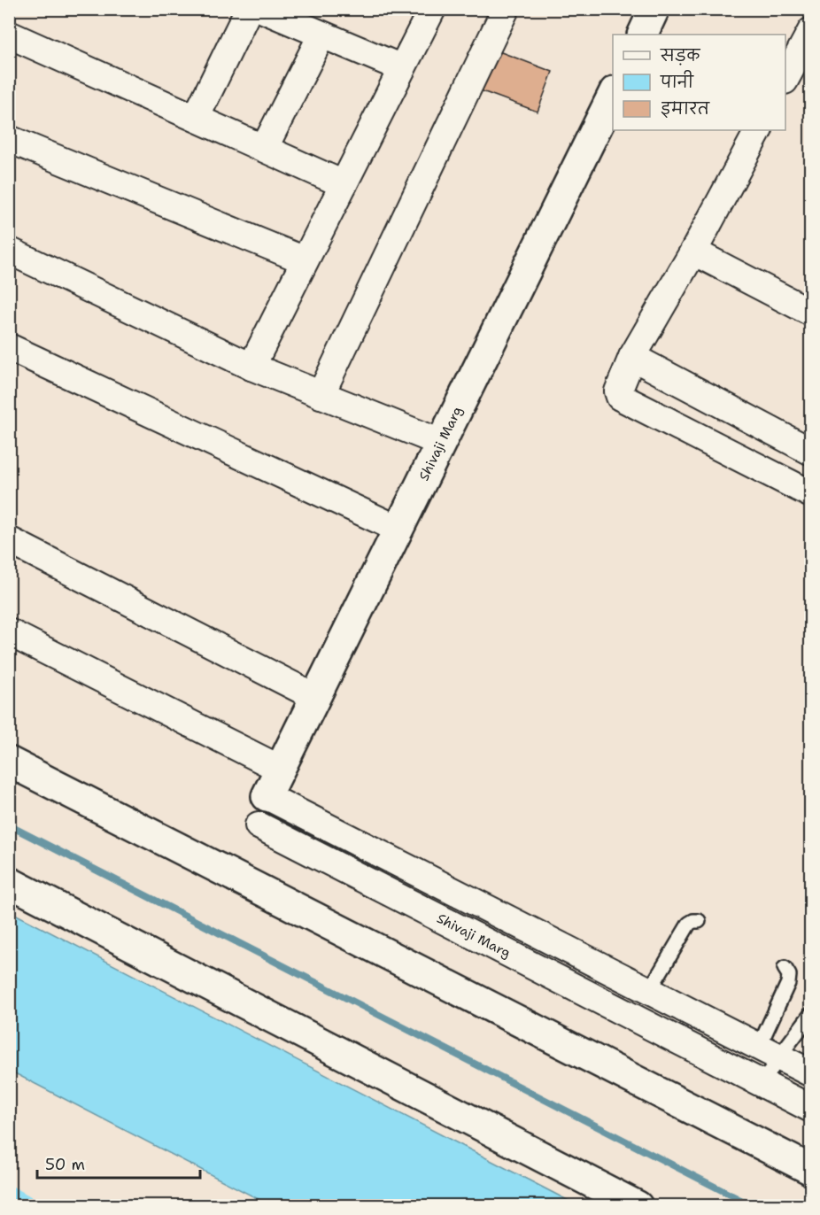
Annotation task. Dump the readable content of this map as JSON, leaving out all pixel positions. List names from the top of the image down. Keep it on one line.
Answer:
{"streets":{"street":["Shivaji Marg"]},"legend":["सड़क","पानी","इमारत"],"scale_bar":"50 m"}
